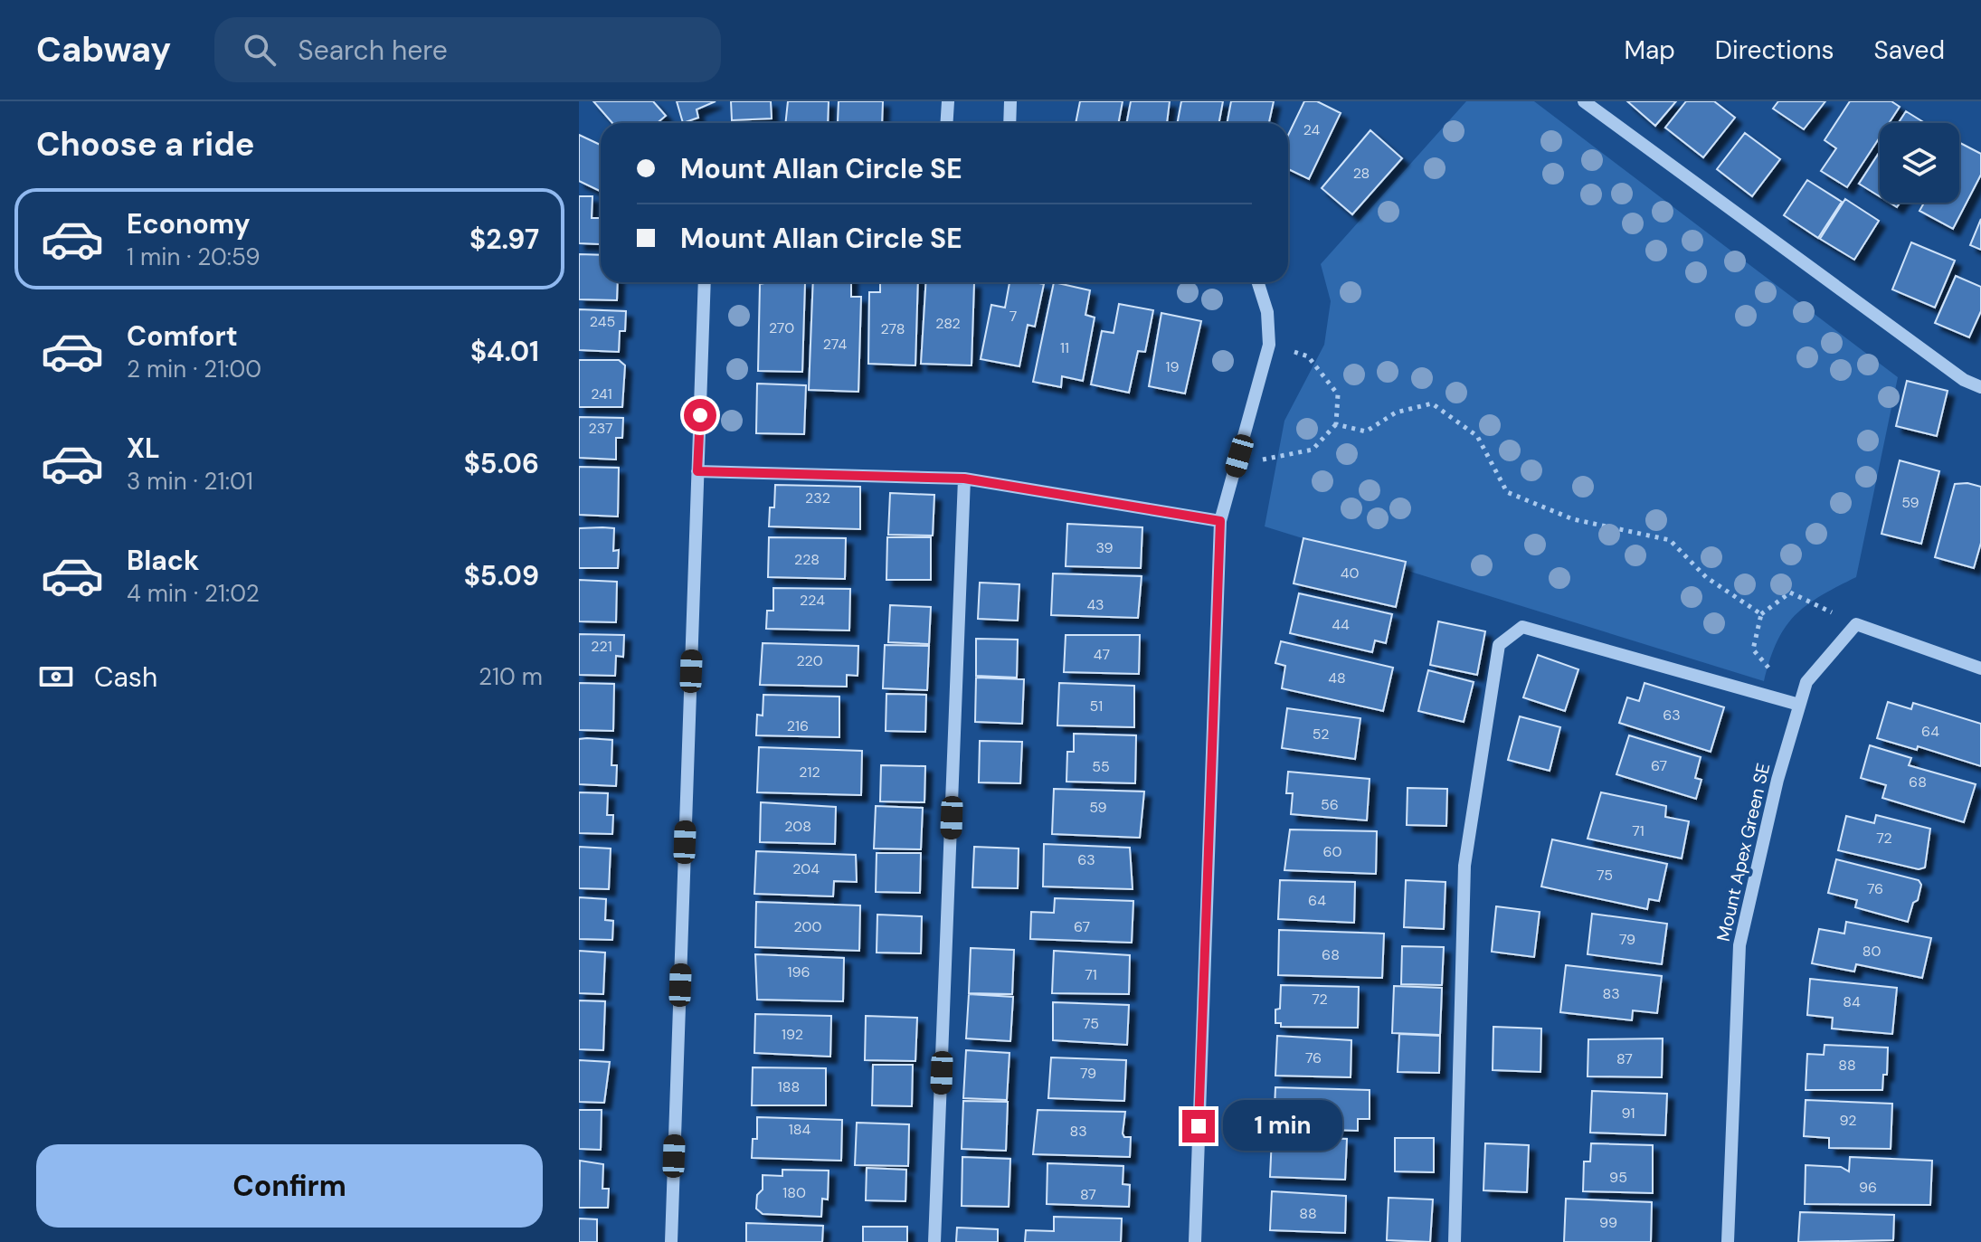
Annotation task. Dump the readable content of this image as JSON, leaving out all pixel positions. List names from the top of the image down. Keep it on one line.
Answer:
{"streets":{"street":["Mount Apex Green SE"]},"house_numbers":["24","28","7","245","282","270","278","274","11","19","241","237","232","59","39","228","40","224","43","44","221","47","220","48","51","63","216","64","52","67","55","212","68","56","59","208","71","72","60","63","204","75","76","64","200","67","79","80","68","196","71","83","72","84","75","192","76","87","88","79","188","91","92","184","83","95","96","180","87","88","99"],"page":{"header":"Cabway","search":"Search here","nav":["Map","Directions","Saved"],"heading":"Choose a ride","banner":["Mount Allan Circle SE","Mount Allan Circle SE"],"list":[{"name":"Economy","note":"1 min · 20:59","value":"$2.97"},{"name":"Comfort","note":"2 min · 21:00","value":"$4.01"},{"name":"XL","note":"3 min · 21:01","value":"$5.06"},{"name":"Black","note":"4 min · 21:02","value":"$5.09"}],"pay":["Cash","210 m"],"bubble":"1 min","buttons":"Confirm"}}
